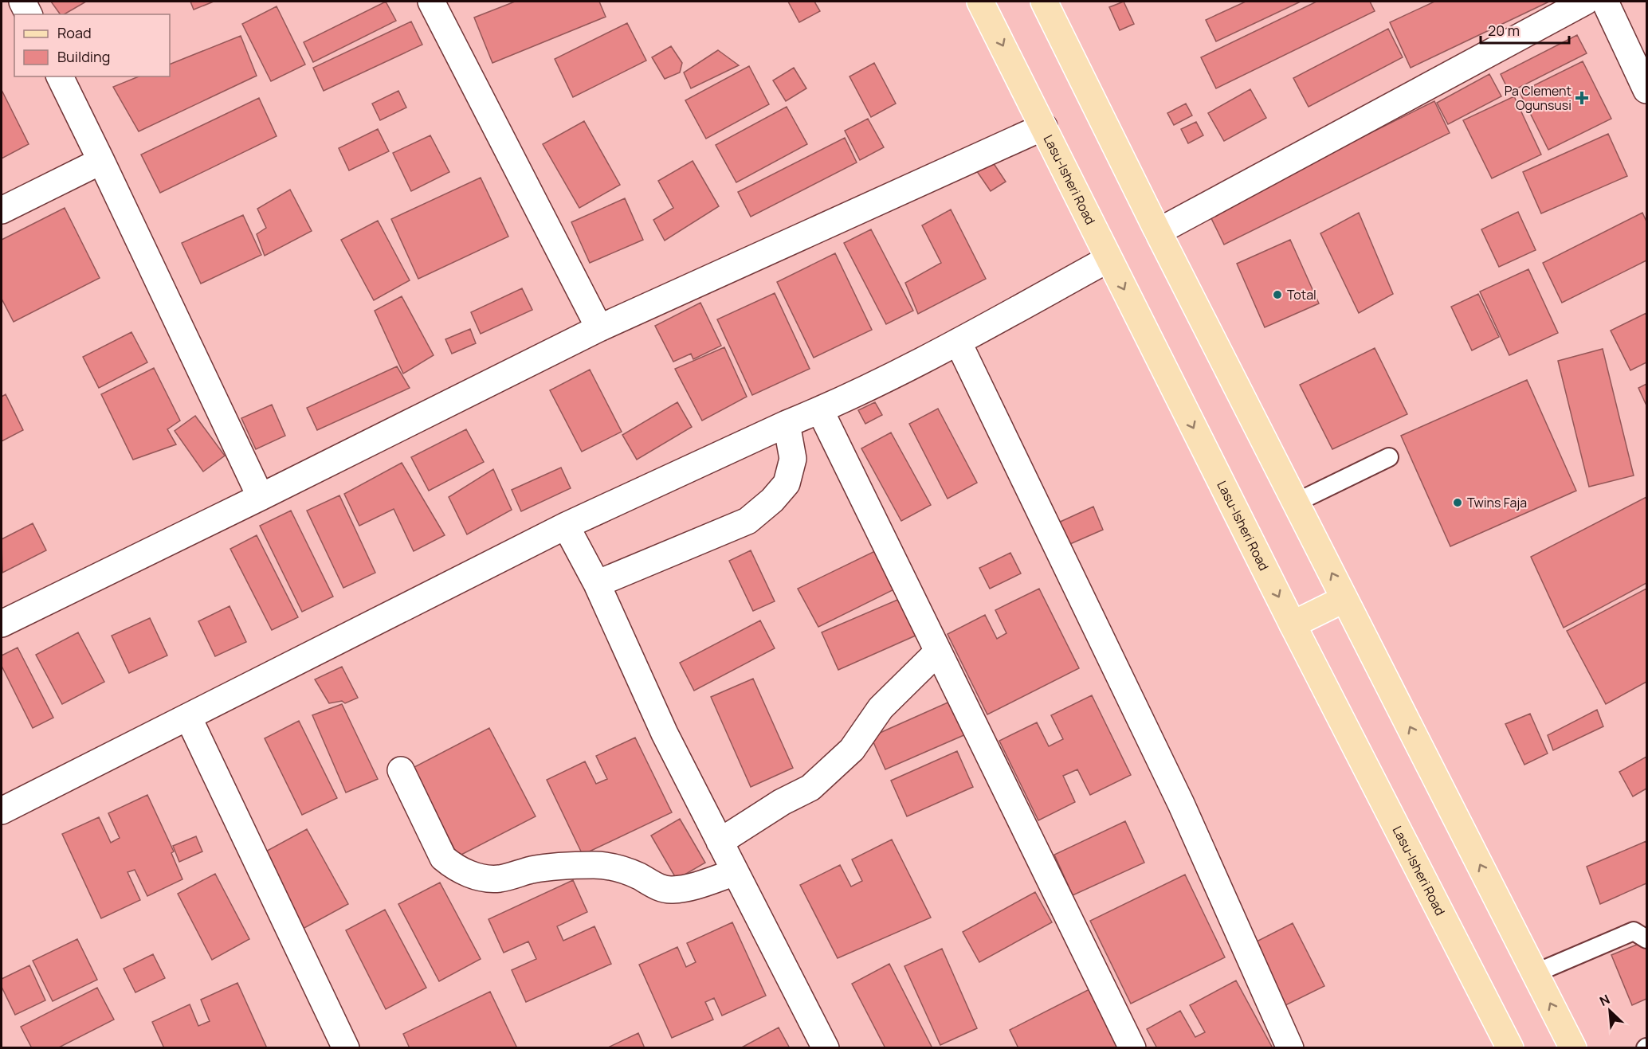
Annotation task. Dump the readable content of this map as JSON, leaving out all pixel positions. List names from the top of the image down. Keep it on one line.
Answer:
{"streets":{"main road":["Lasu-Isheri Road"]},"places":{"health":["Pa Clement Ogunsusi"],"other":["Total","Twins Faja"]},"legend":["Road","Building"],"scale_bar":"20 m","north":"top left"}
